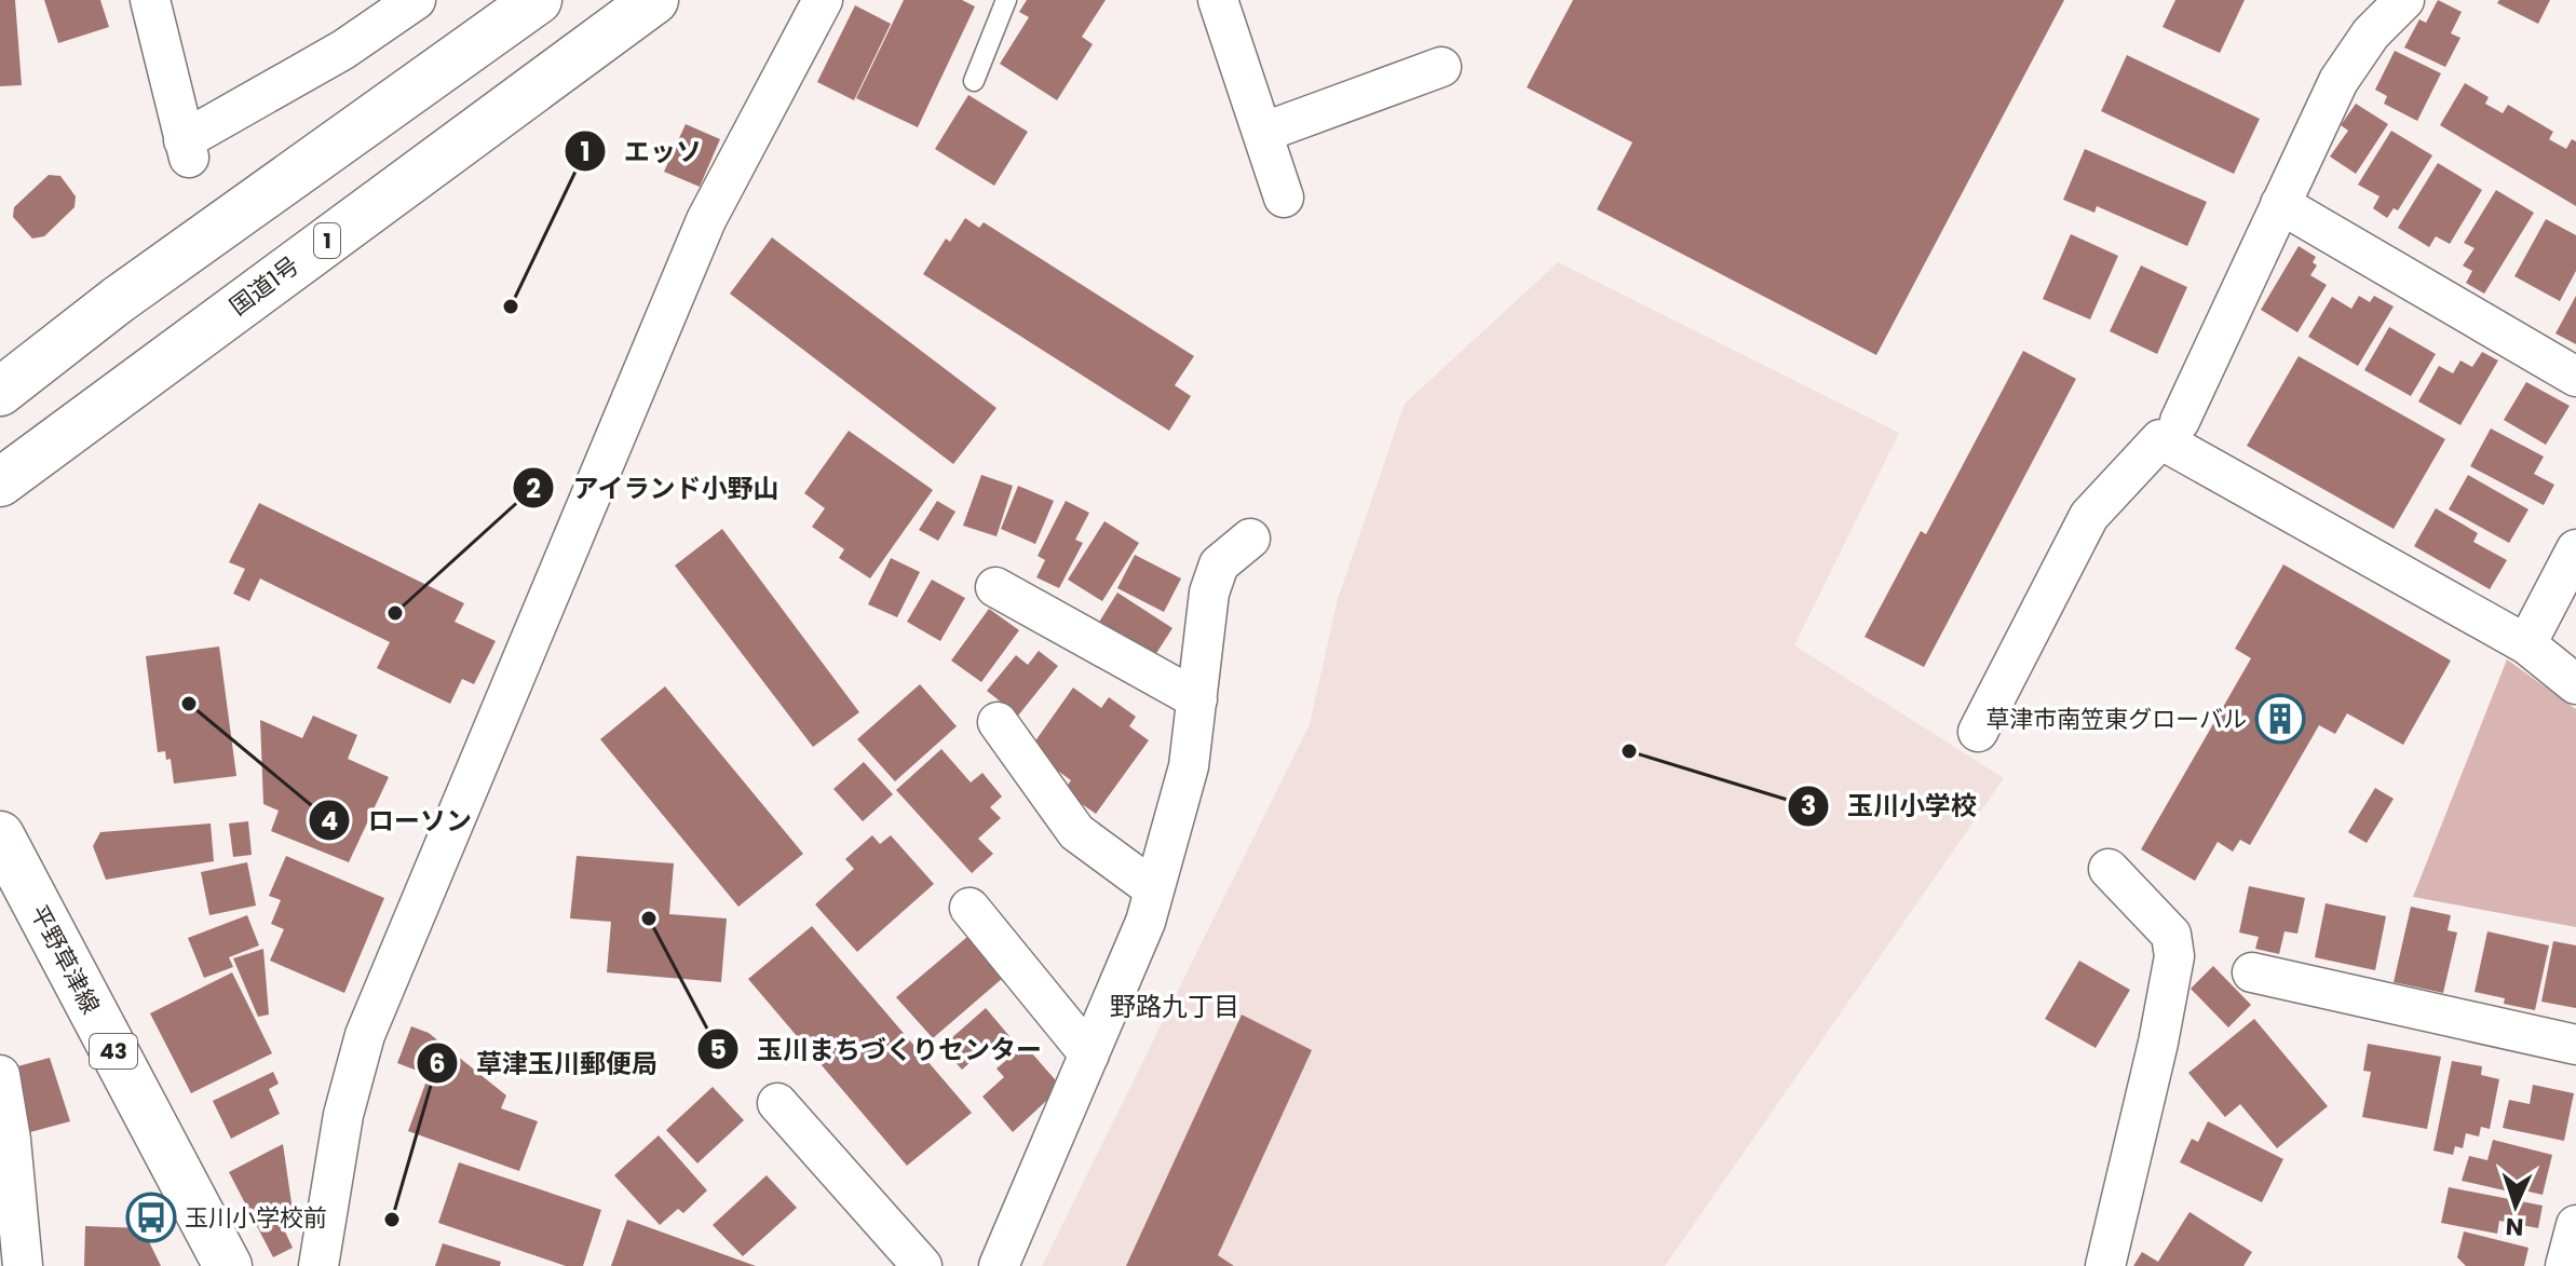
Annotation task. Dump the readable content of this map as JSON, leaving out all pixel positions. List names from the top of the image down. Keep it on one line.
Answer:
{"streets":{"main road":["1","国道1号","平野草津線","43"]},"districts":["野路九丁目"],"places":{"other":["エッソ","アイランド小野山","ローソン","玉川小学校","玉川まちづくりセンター","草津玉川郵便局"],"building":["草津市南笠東グローバル"],"bus stop":["玉川小学校前"]},"north":"bottom"}
